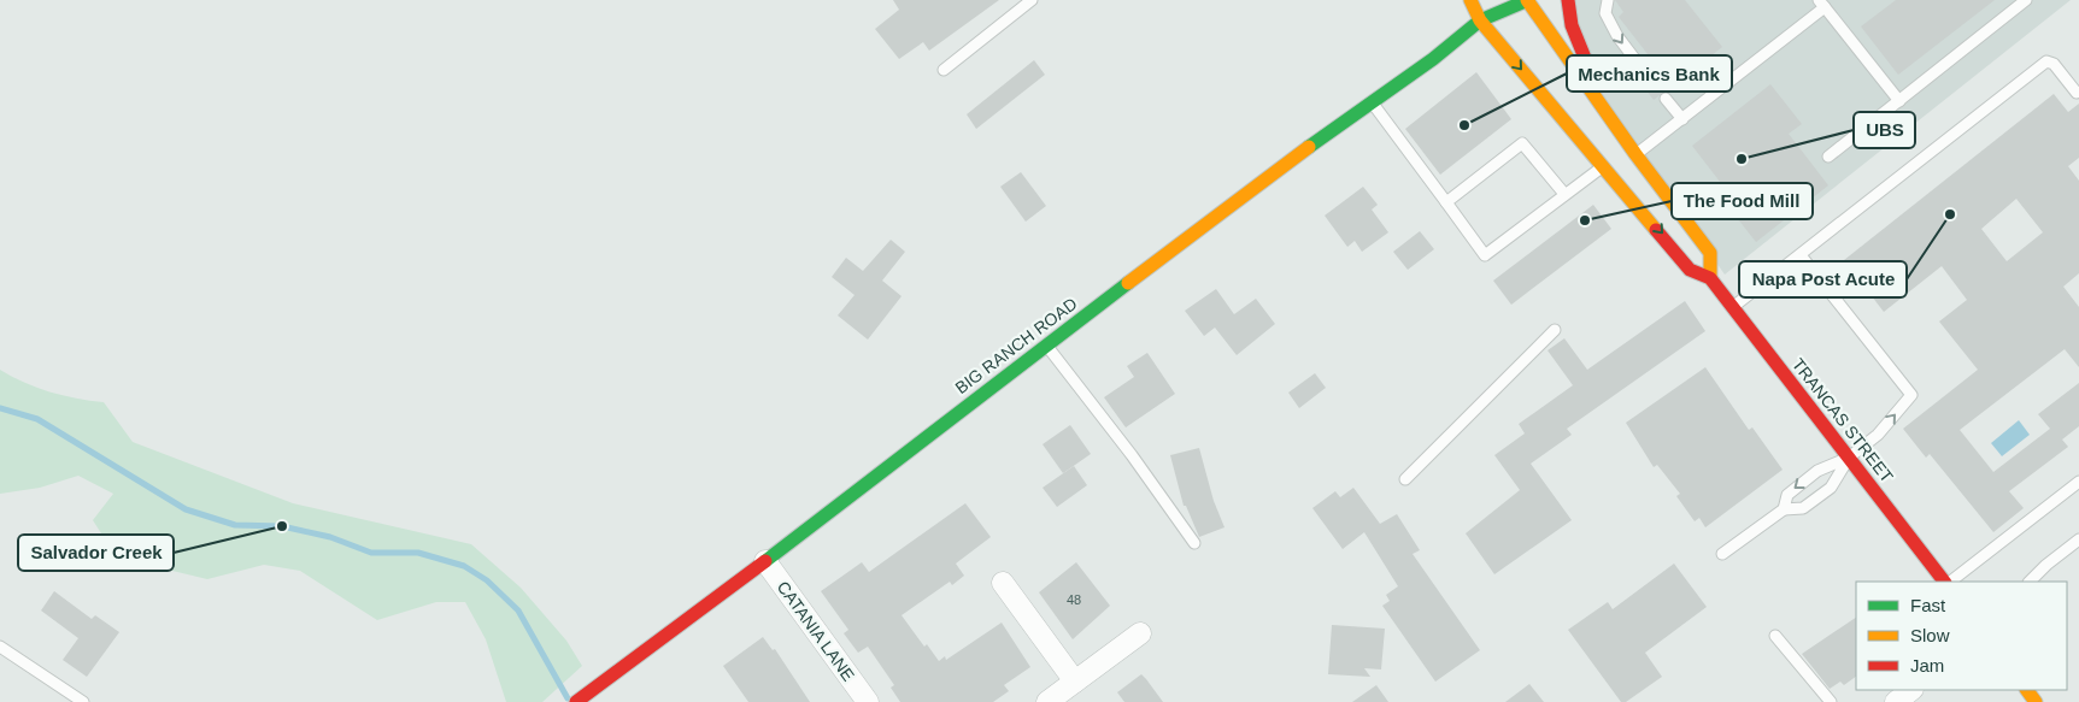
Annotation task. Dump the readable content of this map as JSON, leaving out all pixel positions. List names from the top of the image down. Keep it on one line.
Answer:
{"streets":{"main road":["BIG RANCH ROAD","TRANCAS STREET"],"street":["CATANIA LANE"]},"crossings":[["BIG RANCH ROAD","TRANCAS STREET"],["BIG RANCH ROAD","CATANIA LANE"]],"places":["Mechanics Bank","UBS","Napa Post Acute","The Food Mill","Salvador Creek"],"house_numbers":["48"],"legend":["Fast","Slow","Jam"]}
